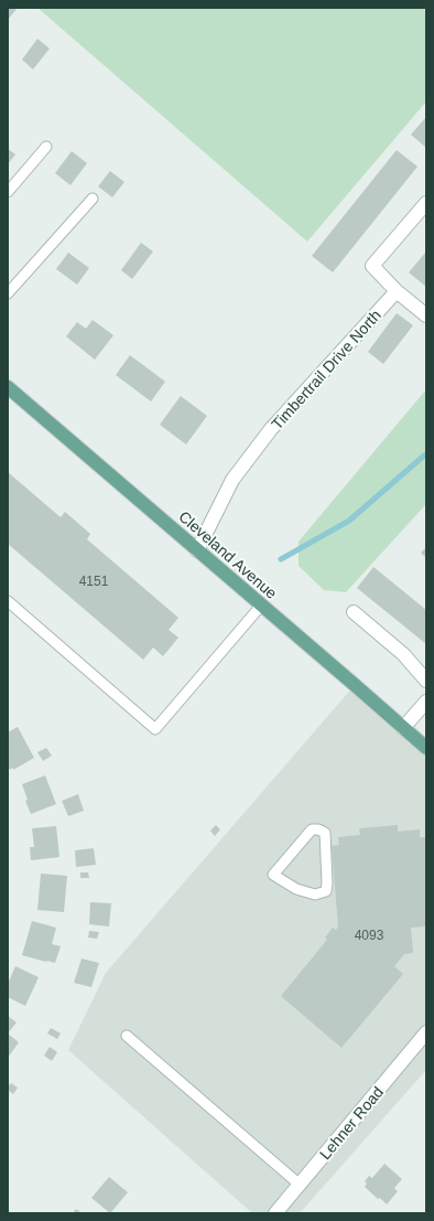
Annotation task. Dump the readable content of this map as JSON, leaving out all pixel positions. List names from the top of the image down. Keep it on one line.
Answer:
{"streets":{"main road":["Cleveland Avenue"],"street":["Timbertrail Drive North","Lehner Road"]},"crossings":[["Timbertrail Drive North","Cleveland Avenue"]],"house_numbers":["4151","4093"]}
